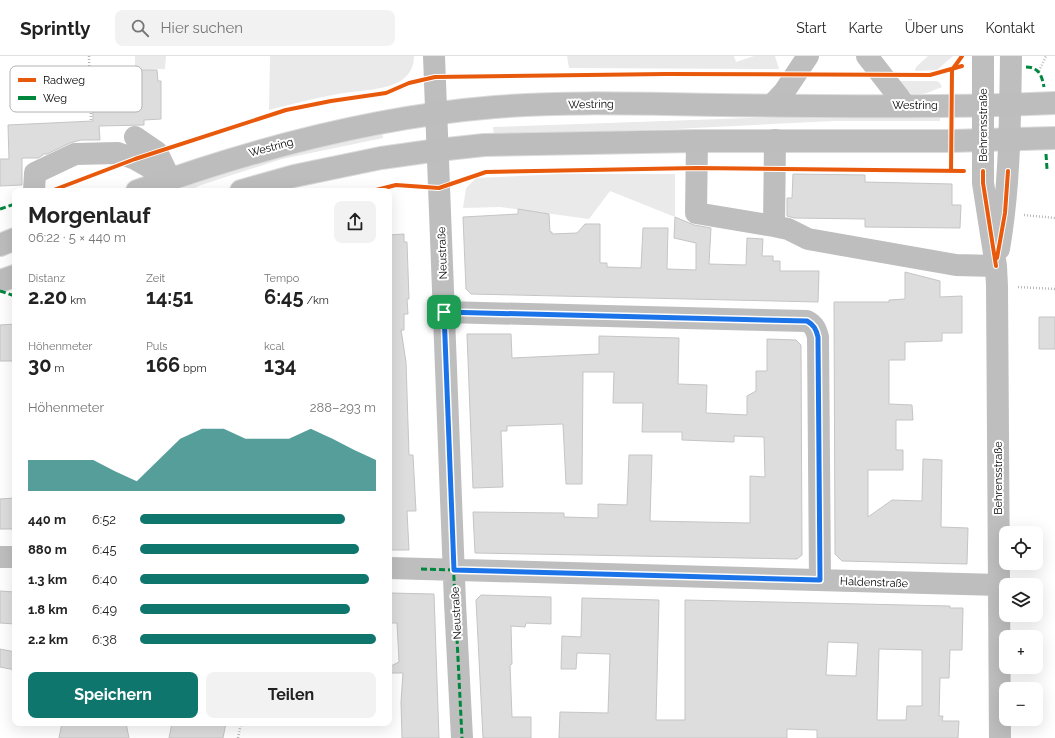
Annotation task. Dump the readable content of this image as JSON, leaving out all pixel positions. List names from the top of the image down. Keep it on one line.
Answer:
{"streets":{"main road":["Westring"],"street":["Behrensstraße","Neustraße","Haldenstraße"]},"crossings":[["Westring","Behrensstraße"],["Westring","Neustraße"],["Behrensstraße","Haldenstraße"],["Neustraße","Haldenstraße"]],"legend":["Radweg","Weg"],"page":{"header":"Sprintly","search":"Hier suchen","nav":["Start","Karte","Über uns","Kontakt"],"heading":["Morgenlauf","06:22 · 5 × 440 m"],"stats":[["Distanz","2.20 km"],["Zeit","14:51"],["Tempo","6:45 /km"],["Höhenmeter","30 m"],["Puls","166 bpm"],["kcal","134"]],"chart":["Höhenmeter","288–293 m"],"list":[{"name":"440 m","note":"6:52"},{"name":"880 m","note":"6:45"},{"name":"1.3 km","note":"6:40"},{"name":"1.8 km","note":"6:49"},{"name":"2.2 km","note":"6:38"}],"map_buttons":["+","−"],"buttons":["Speichern","Teilen"]}}
